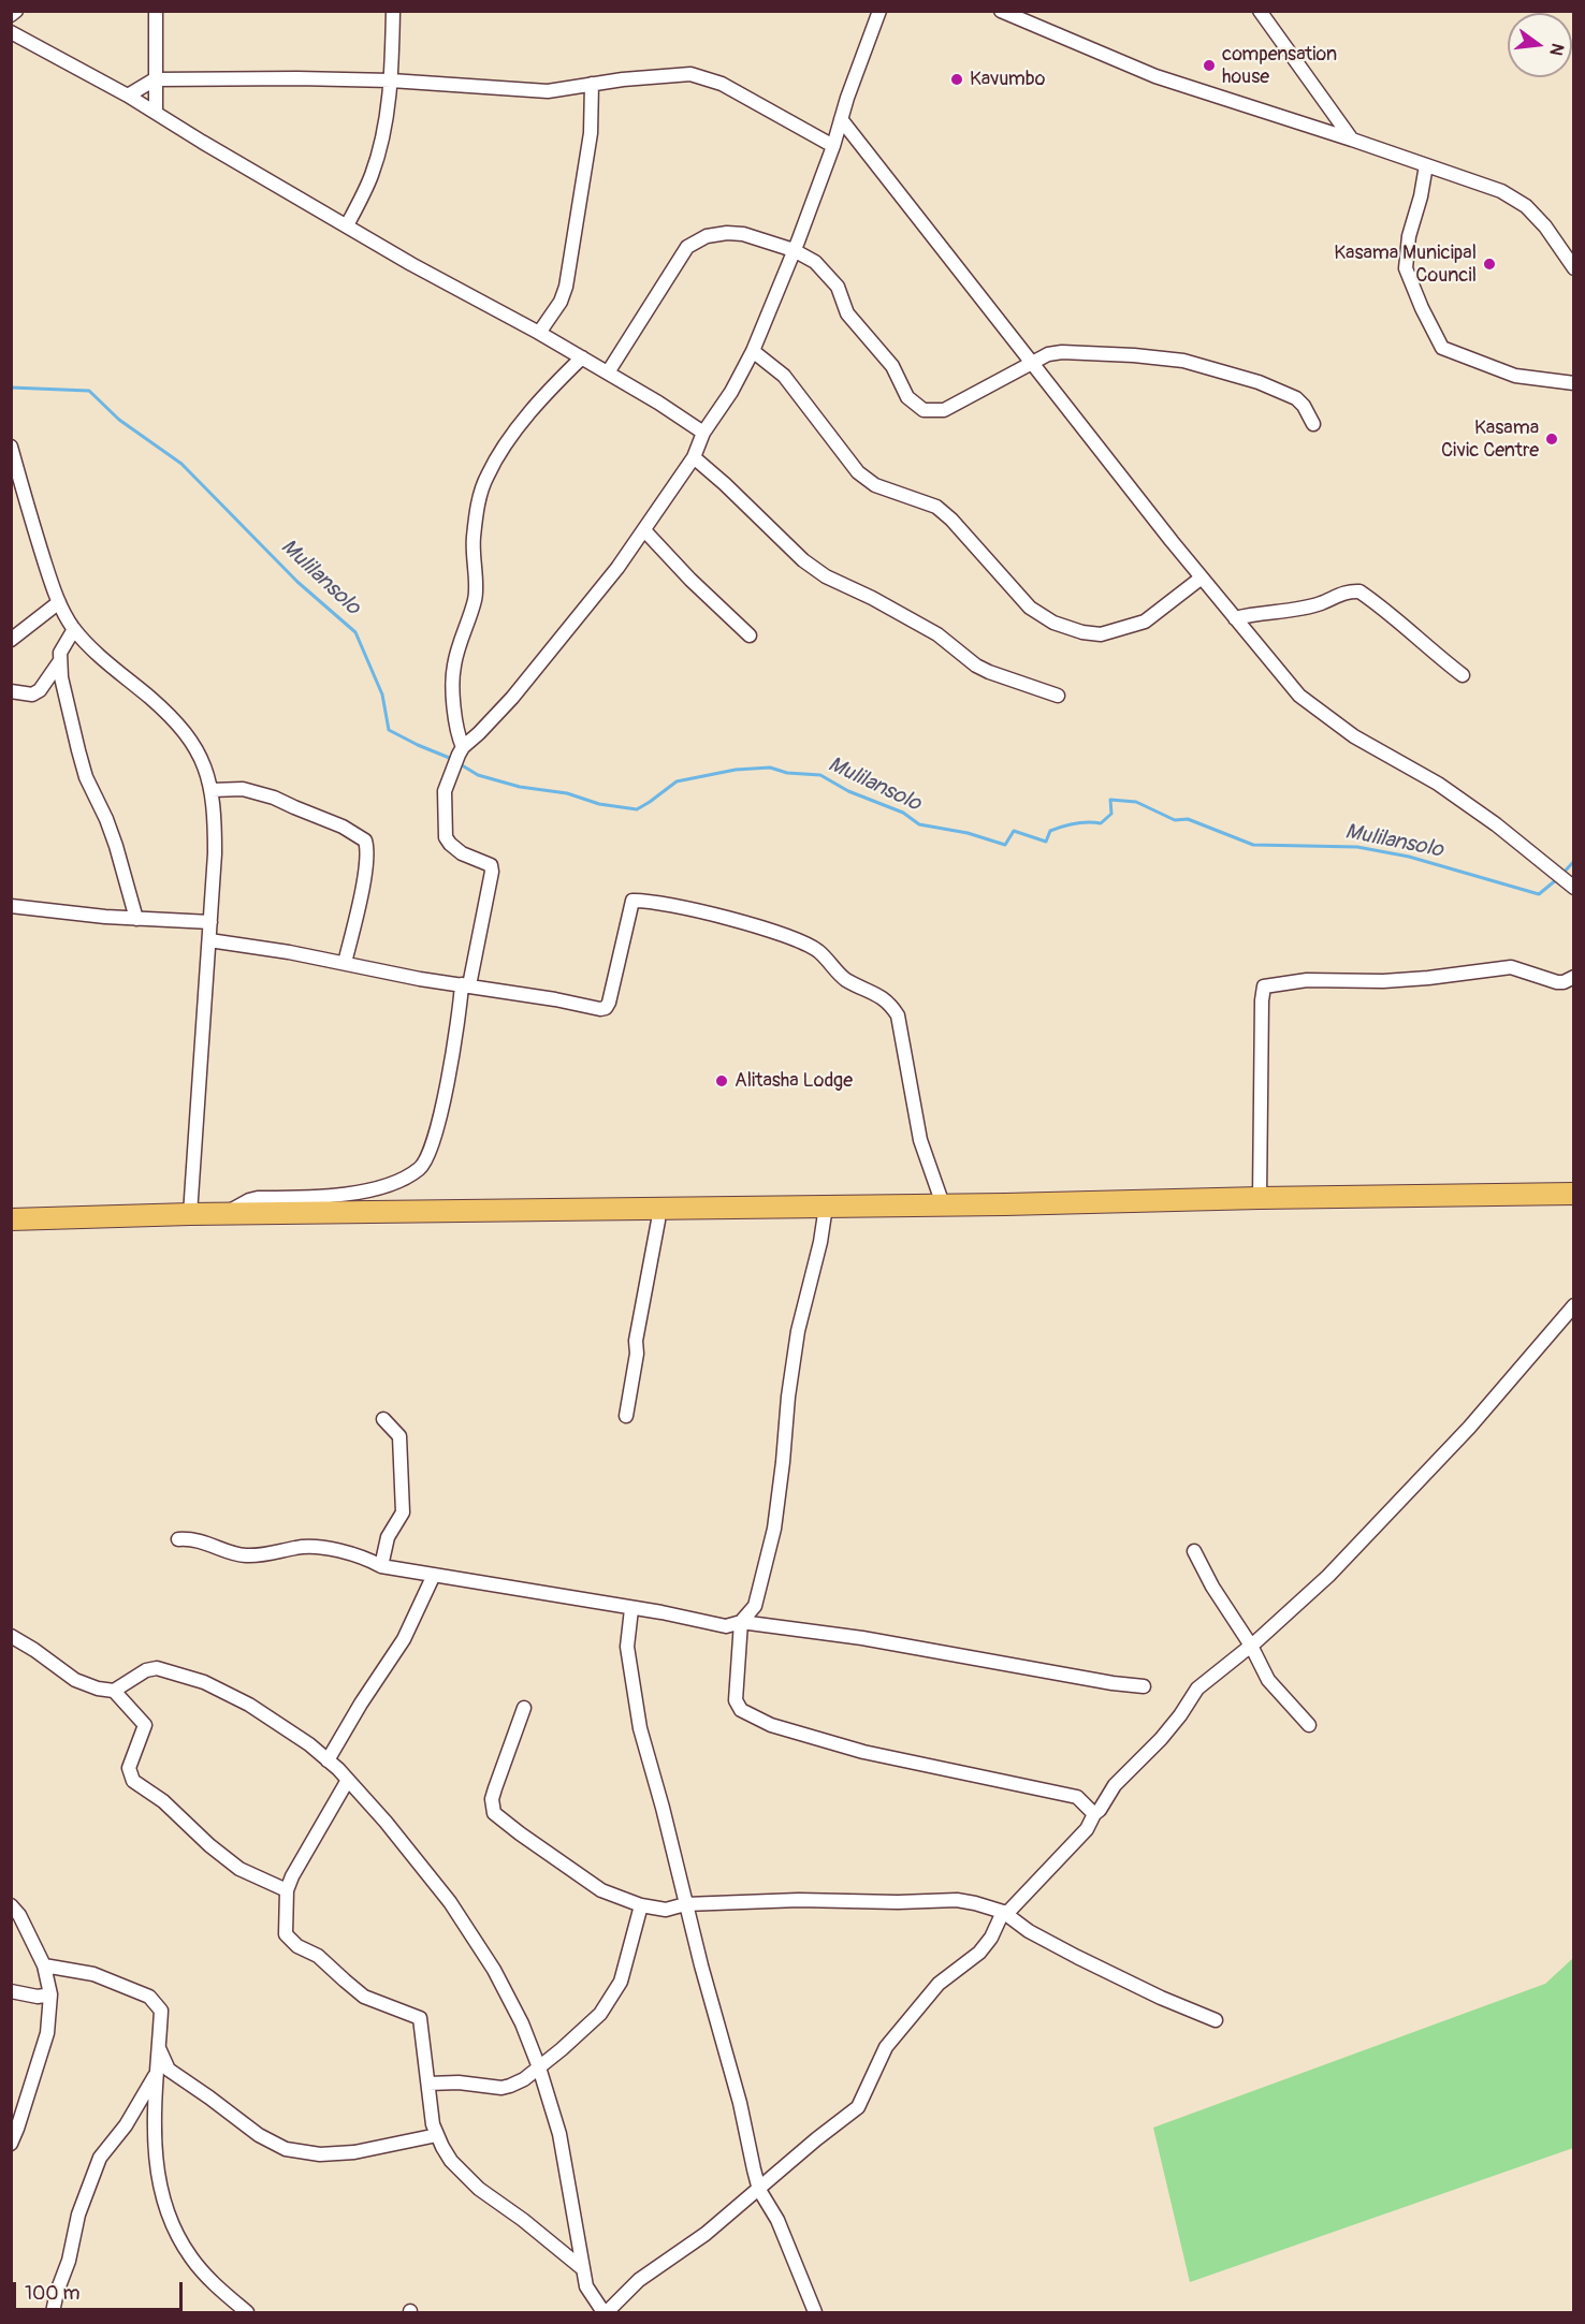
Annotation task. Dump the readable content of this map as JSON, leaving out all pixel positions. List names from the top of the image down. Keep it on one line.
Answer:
{"water":["Mulilansolo"],"places":["compensation house","Kavumbo","Kasama Municipal Council","Kasama Civic Centre","Alitasha Lodge"],"scale_bar":"100 m","north":"right"}
